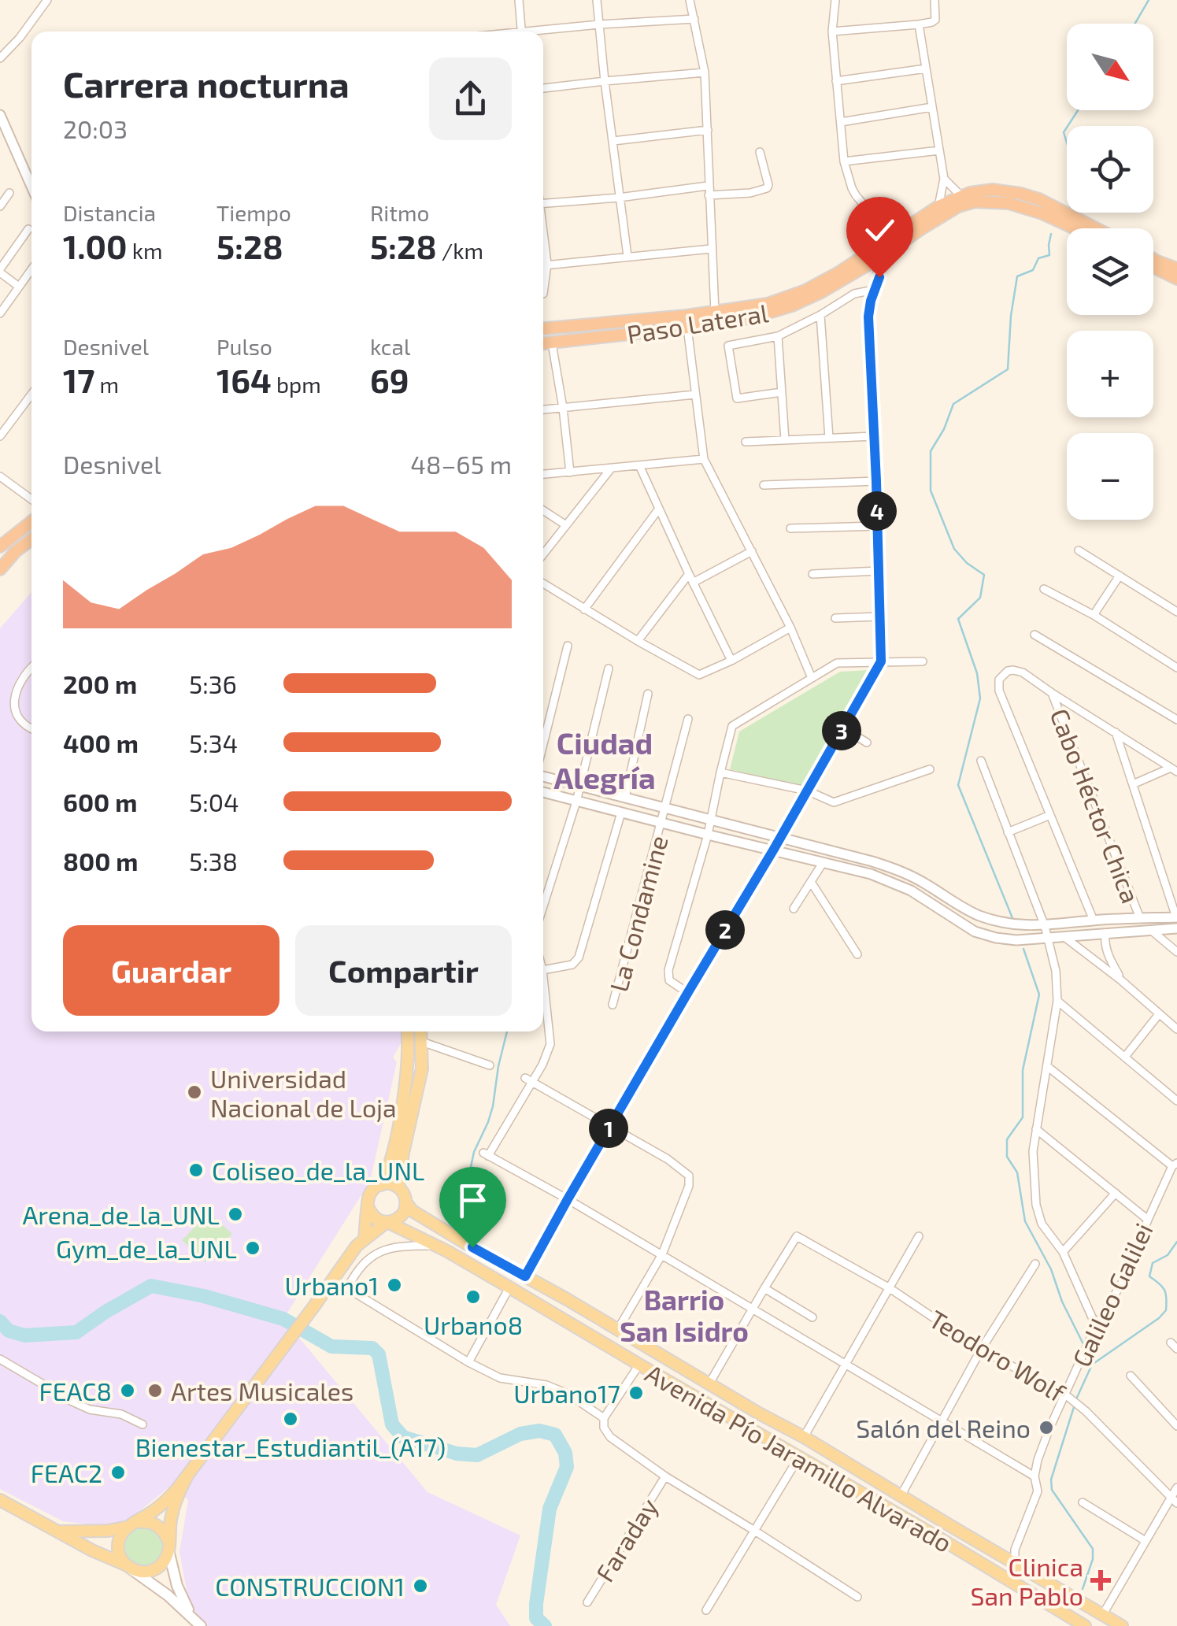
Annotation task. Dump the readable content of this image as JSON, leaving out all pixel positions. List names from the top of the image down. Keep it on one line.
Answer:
{"streets":{"highway":["Paso Lateral"],"main road":["Avenida Pío Jaramillo Alvarado"],"street":["Cabo Héctor Chica","La Condamine","Galileo Galilei","Teodoro Wolf","Faraday"]},"crossings":[["Galileo Galilei","Teodoro Wolf"],["Galileo Galilei","Avenida Pío Jaramillo Alvarado"]],"districts":["Ciudad Alegría","Barrio San Isidro"],"places":{"other":["Universidad Nacional de Loja","Coliseo_de_la_UNL","Arena_de_la_UNL","Gym_de_la_UNL","Urbano1","Urbano8","FEAC8","Artes Musicales","Urbano17","Bienestar_Estudiantil_(A17)","Salón del Reino","FEAC2","CONSTRUCCION1"],"health":["Clinica San Pablo"]},"north":"bottom right","page":{"map_buttons":["+","−"],"heading":["Carrera nocturna","20:03"],"stats":[["Distancia","1.00 km"],["Tiempo","5:28"],["Ritmo","5:28 /km"],["Desnivel","17 m"],["Pulso","164 bpm"],["kcal","69"]],"chart":["Desnivel","48–65 m"],"pins":["4","3","2","1"],"list":[{"name":"200 m","note":"5:36"},{"name":"400 m","note":"5:34"},{"name":"600 m","note":"5:04"},{"name":"800 m","note":"5:38"}],"buttons":["Guardar","Compartir"]}}
